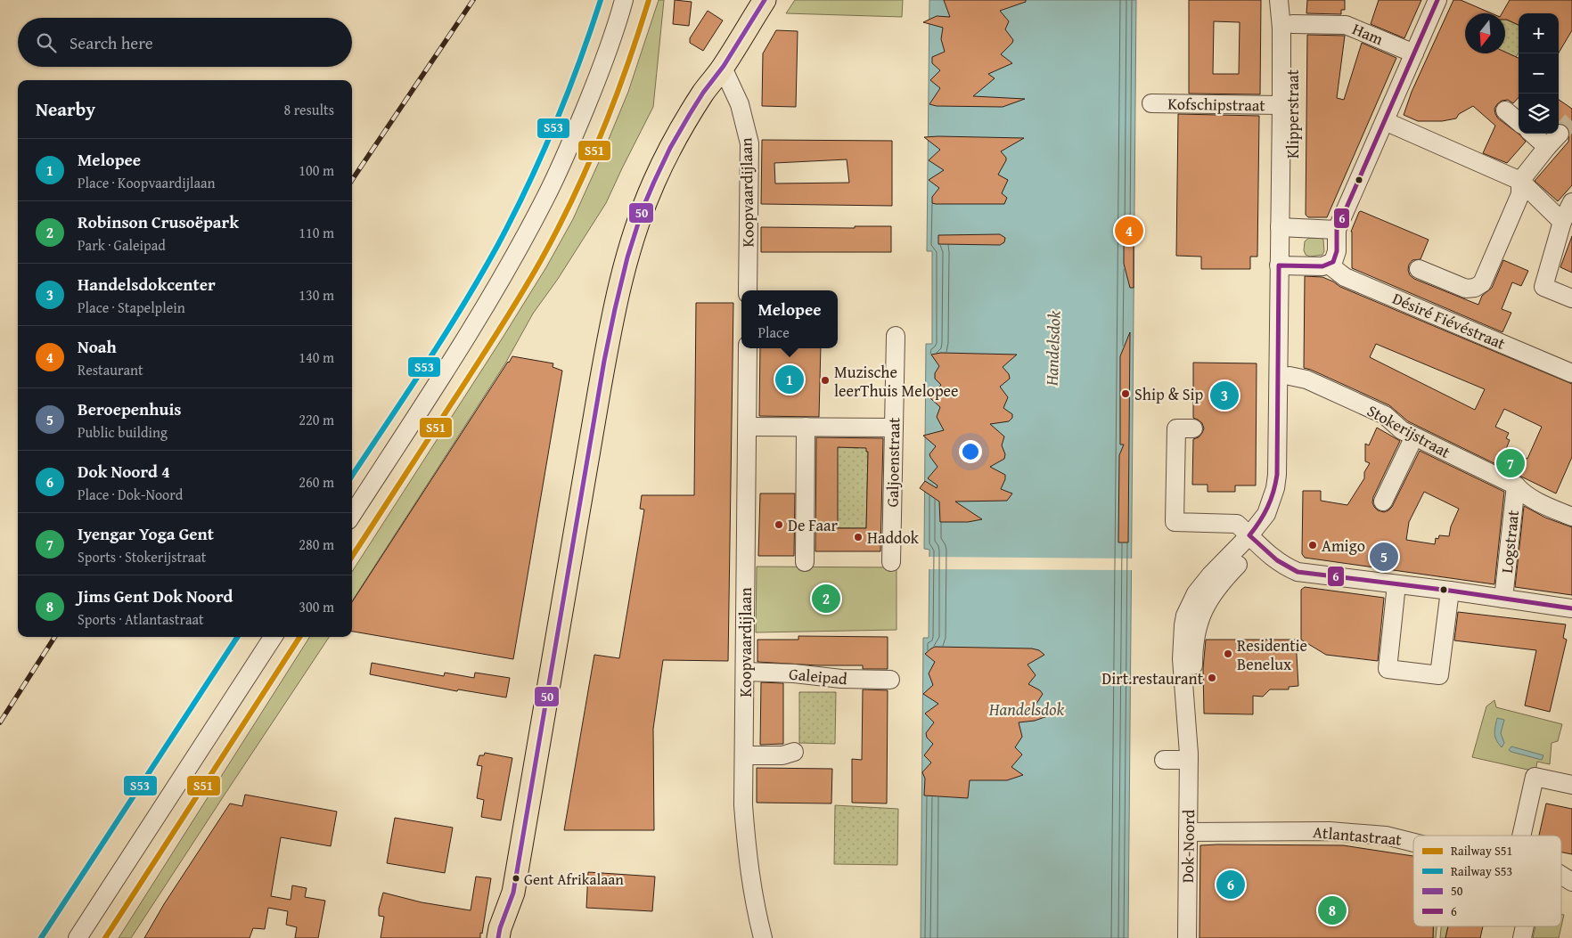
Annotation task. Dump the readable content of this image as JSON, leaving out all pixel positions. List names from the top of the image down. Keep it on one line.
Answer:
{"streets":{"street":["Ham","Kofschipstraat","Klipperstraat","Koopvaardijlaan","Désiré Fiévéstraat","Stokerijstraat","Galjoenstraat","Logstraat","Galeipad","Atlantastraat","Dok-Noord"]},"crossings":[["Ham","Klipperstraat"],["Kofschipstraat","Klipperstraat"],["Koopvaardijlaan","Galeipad"],["Stokerijstraat","Logstraat"],["Atlantastraat","Dok-Noord"]],"water":["Handelsdok"],"places":["Muzische leerThuis Melopee","Ship & Sip","De Faar","Haddok","Amigo","Residentie Benelux","Dirt.restaurant","Gent Afrikalaan"],"lines":["rail line S51","rail line S53","transit line 50","transit line 6"],"legend":["Railway S51","Railway S53","50","6"],"north":"bottom","page":{"map_buttons":["+","−"],"search":"Search here","heading":["Nearby","8 results"],"list":[{"mark":"1","name":"Melopee","note":"Place · Koopvaardijlaan","value":"100 m"},{"mark":"2","name":"Robinson Crusoëpark","note":"Park · Galeipad","value":"110 m"},{"mark":"3","name":"Handelsdokcenter","note":"Place · Stapelplein","value":"130 m"},{"mark":"4","name":"Noah","note":"Restaurant","value":"140 m"},{"mark":"5","name":"Beroepenhuis","note":"Public building","value":"220 m"},{"mark":"6","name":"Dok Noord 4","note":"Place · Dok-Noord","value":"260 m"},{"mark":"7","name":"Iyengar Yoga Gent","note":"Sports · Stokerijstraat","value":"280 m"},{"mark":"8","name":"Jims Gent Dok Noord","note":"Sports · Atlantastraat","value":"300 m"}],"pins":["4","1","3","7","5","2","6","8"],"popup":["Melopee","Place"]}}
